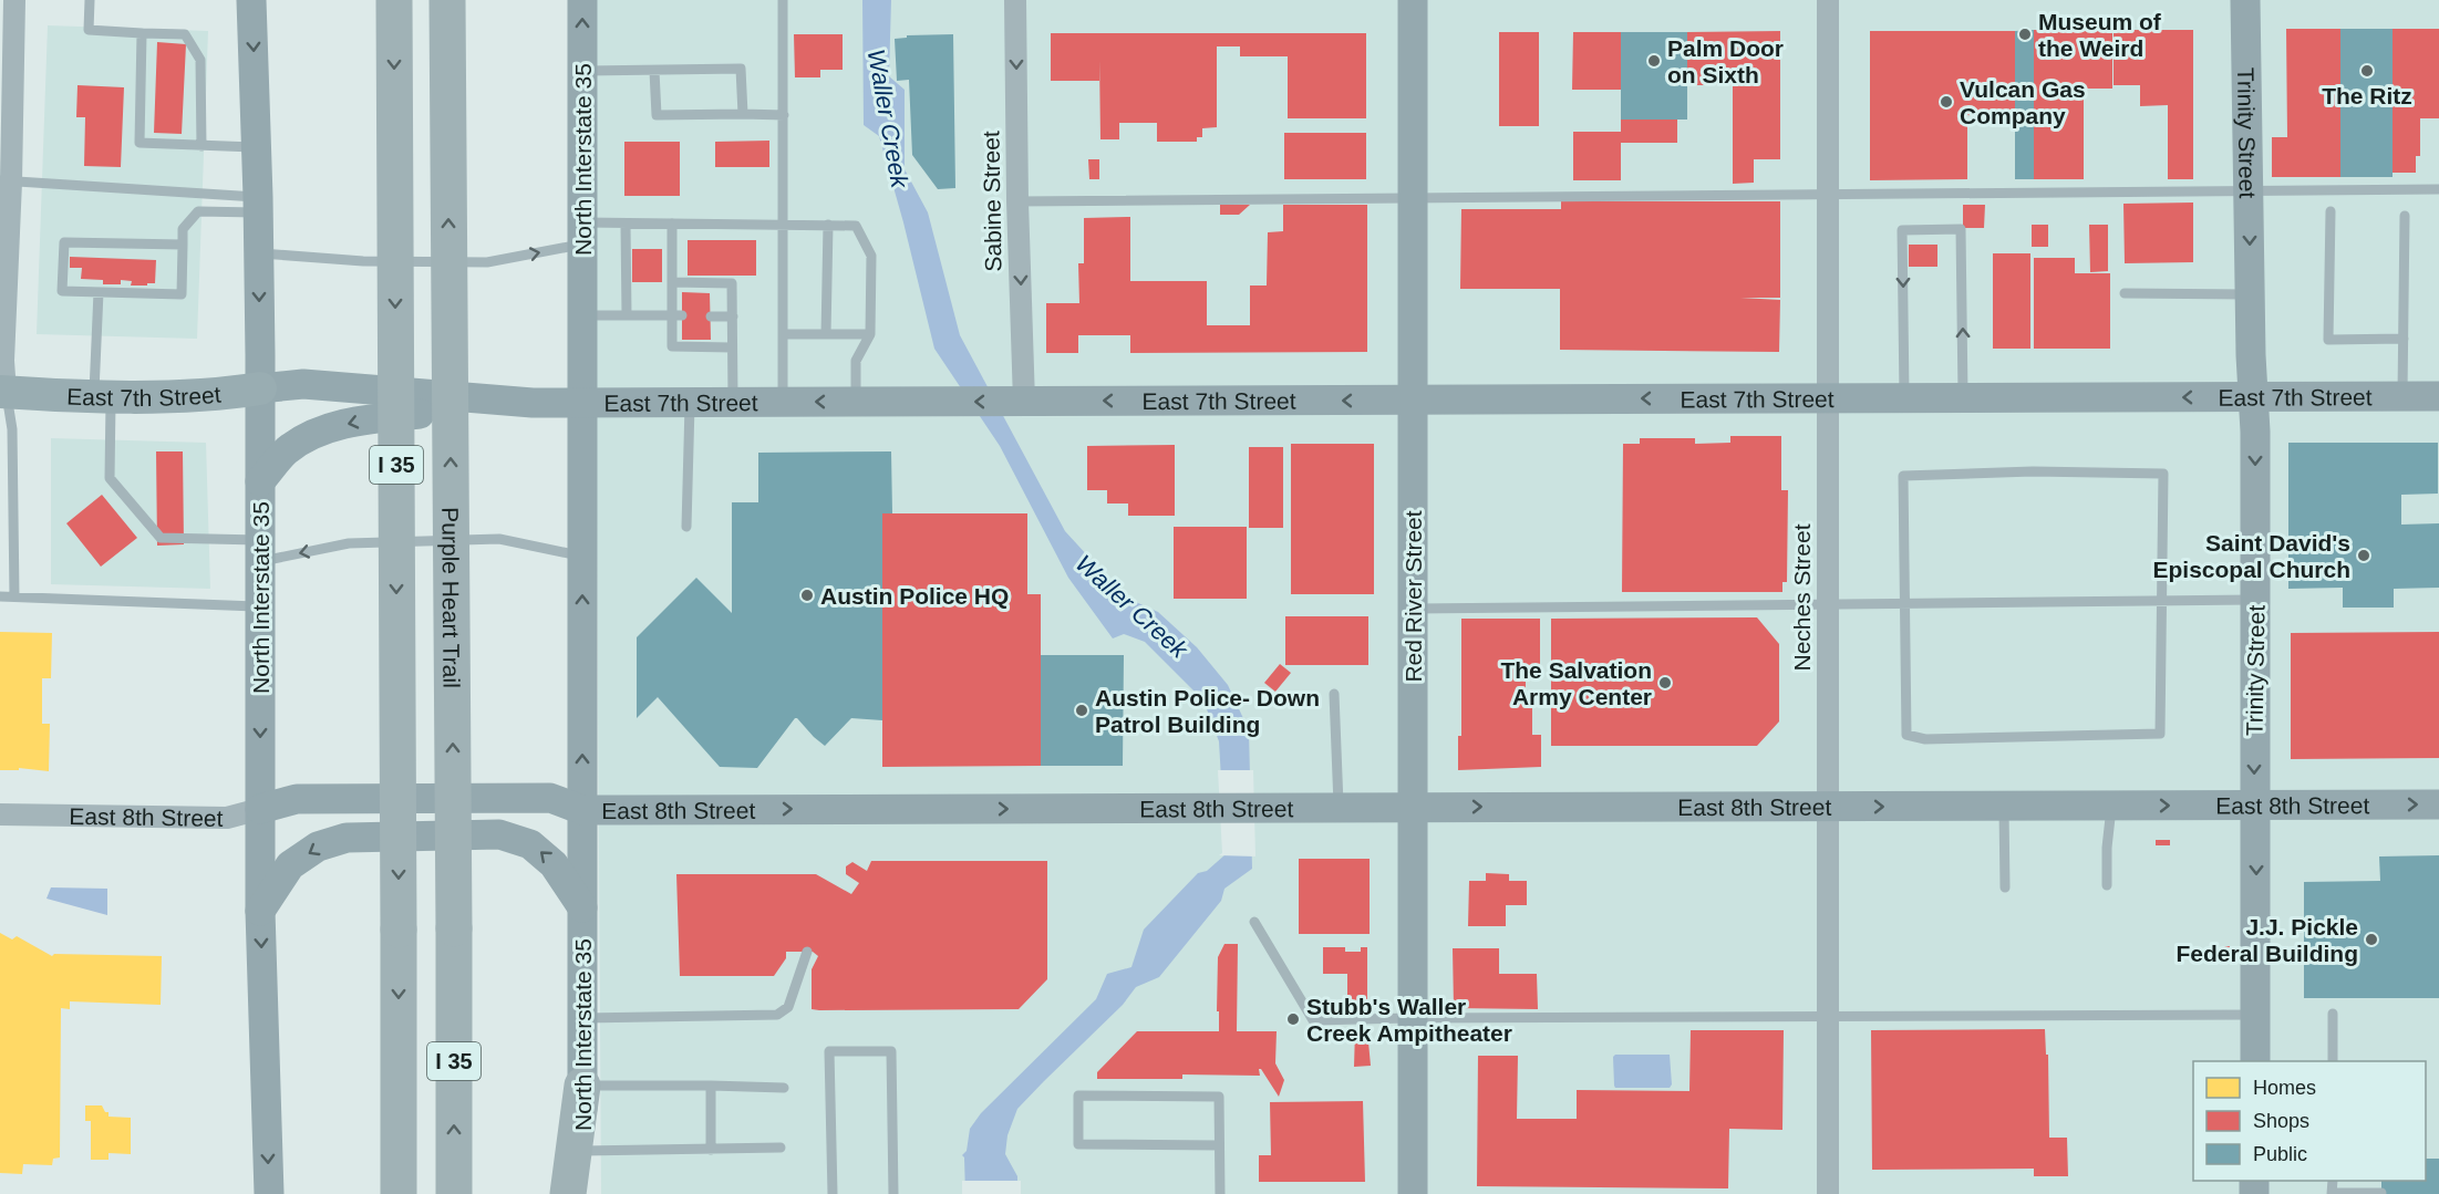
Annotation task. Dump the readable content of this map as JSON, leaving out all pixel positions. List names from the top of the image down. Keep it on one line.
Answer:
{"streets":{"highway":["I 35","Purple Heart Trail"],"main road":["Trinity Street","North Interstate 35","East 7th Street","Red River Street","East 8th Street"],"street":["Sabine Street","Neches Street"]},"crossings":[["Trinity Street","East 7th Street"],["Trinity Street","East 8th Street"],["North Interstate 35","East 7th Street"],["North Interstate 35","East 8th Street"],["Sabine Street","East 7th Street"],["East 7th Street","Red River Street"],["East 7th Street","Neches Street"],["Red River Street","East 8th Street"],["Neches Street","East 8th Street"]],"one_way":["Trinity Street","Sabine Street","East 7th Street","East 8th Street"],"water":["Waller Creek"],"places":["Museum of the Weird","Palm Door on Sixth","The Ritz","Vulcan Gas Company","Saint David's Episcopal Church","Austin Police HQ","The Salvation Army Center","Austin Police- Down Patrol Building","J.J. Pickle Federal Building","Stubb's Waller Creek Ampitheater"],"legend":["Homes","Shops","Public"]}
